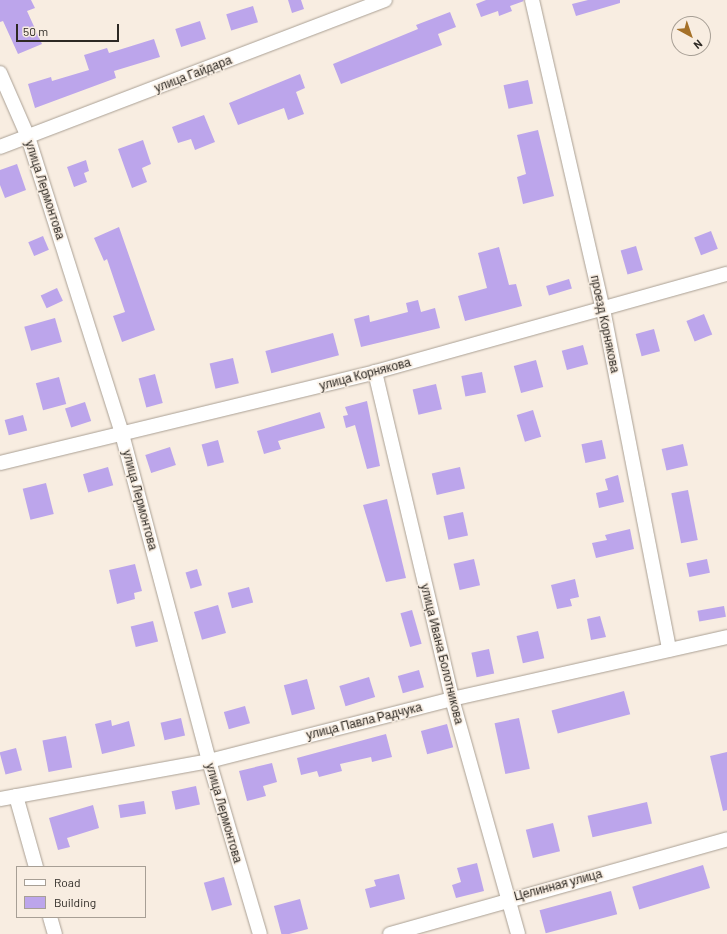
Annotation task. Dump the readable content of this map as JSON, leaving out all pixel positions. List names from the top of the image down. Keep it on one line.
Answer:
{"streets":{"street":["улица Гайдара","улица Лермонтова","проезд Корнякова","улица Корнякова","улица Ивана Болотникова","улица Павла Радчука","Целинная улица"]},"crossings":[["улица Гайдара","улица Лермонтова"],["улица Лермонтова","улица Корнякова"],["улица Лермонтова","улица Павла Радчука"],["проезд Корнякова","улица Корнякова"],["проезд Корнякова","улица Павла Радчука"],["улица Корнякова","улица Ивана Болотникова"],["улица Ивана Болотникова","улица Павла Радчука"],["улица Ивана Болотникова","Целинная улица"]],"legend":["Road","Building"],"scale_bar":"50 m","north":"bottom right"}
